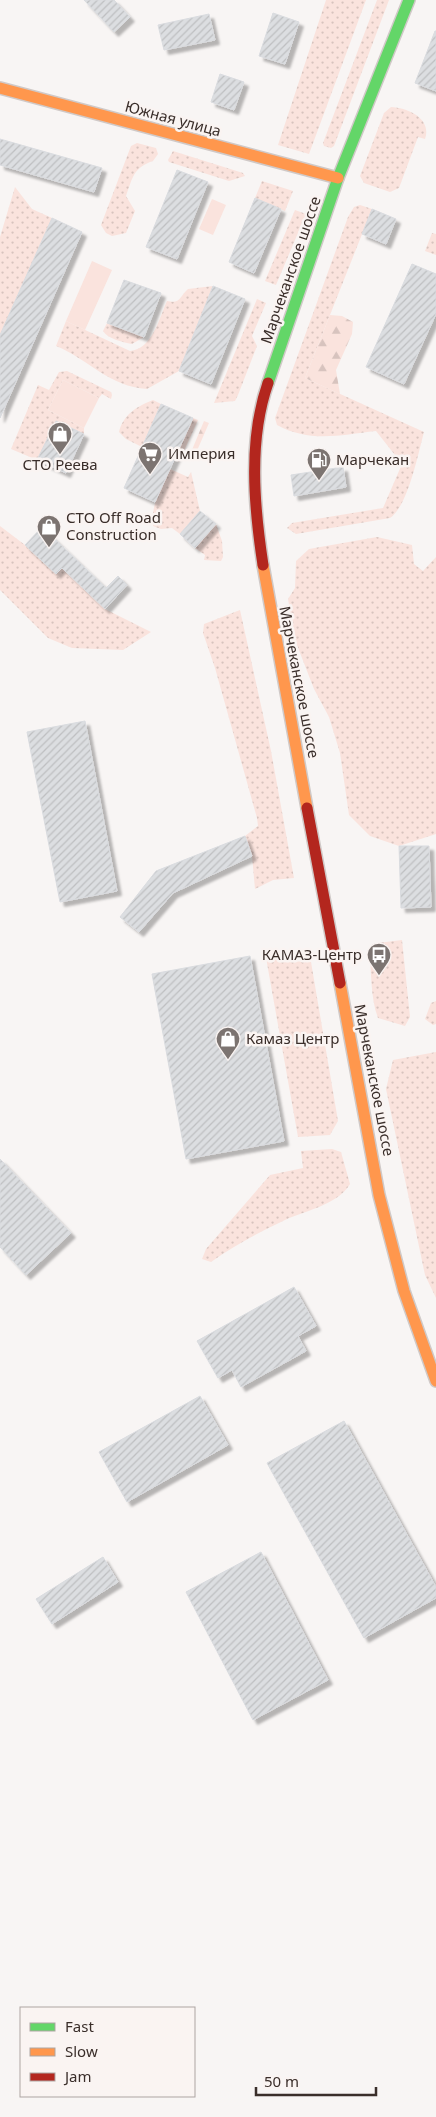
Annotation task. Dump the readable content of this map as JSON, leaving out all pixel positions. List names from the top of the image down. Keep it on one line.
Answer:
{"streets":{"street":["Южная улица","Марчеканское шоссе"]},"crossings":[["Южная улица","Марчеканское шоссе"]],"places":{"shop":["СТО Реева","СТО Off Road Construction","Камаз Центр"],"supermarket":["Империя"],"fuel station":["Марчекан"],"bus stop":["КАМАЗ-Центр"]},"legend":["Fast","Slow","Jam"],"scale_bar":"50 m"}
